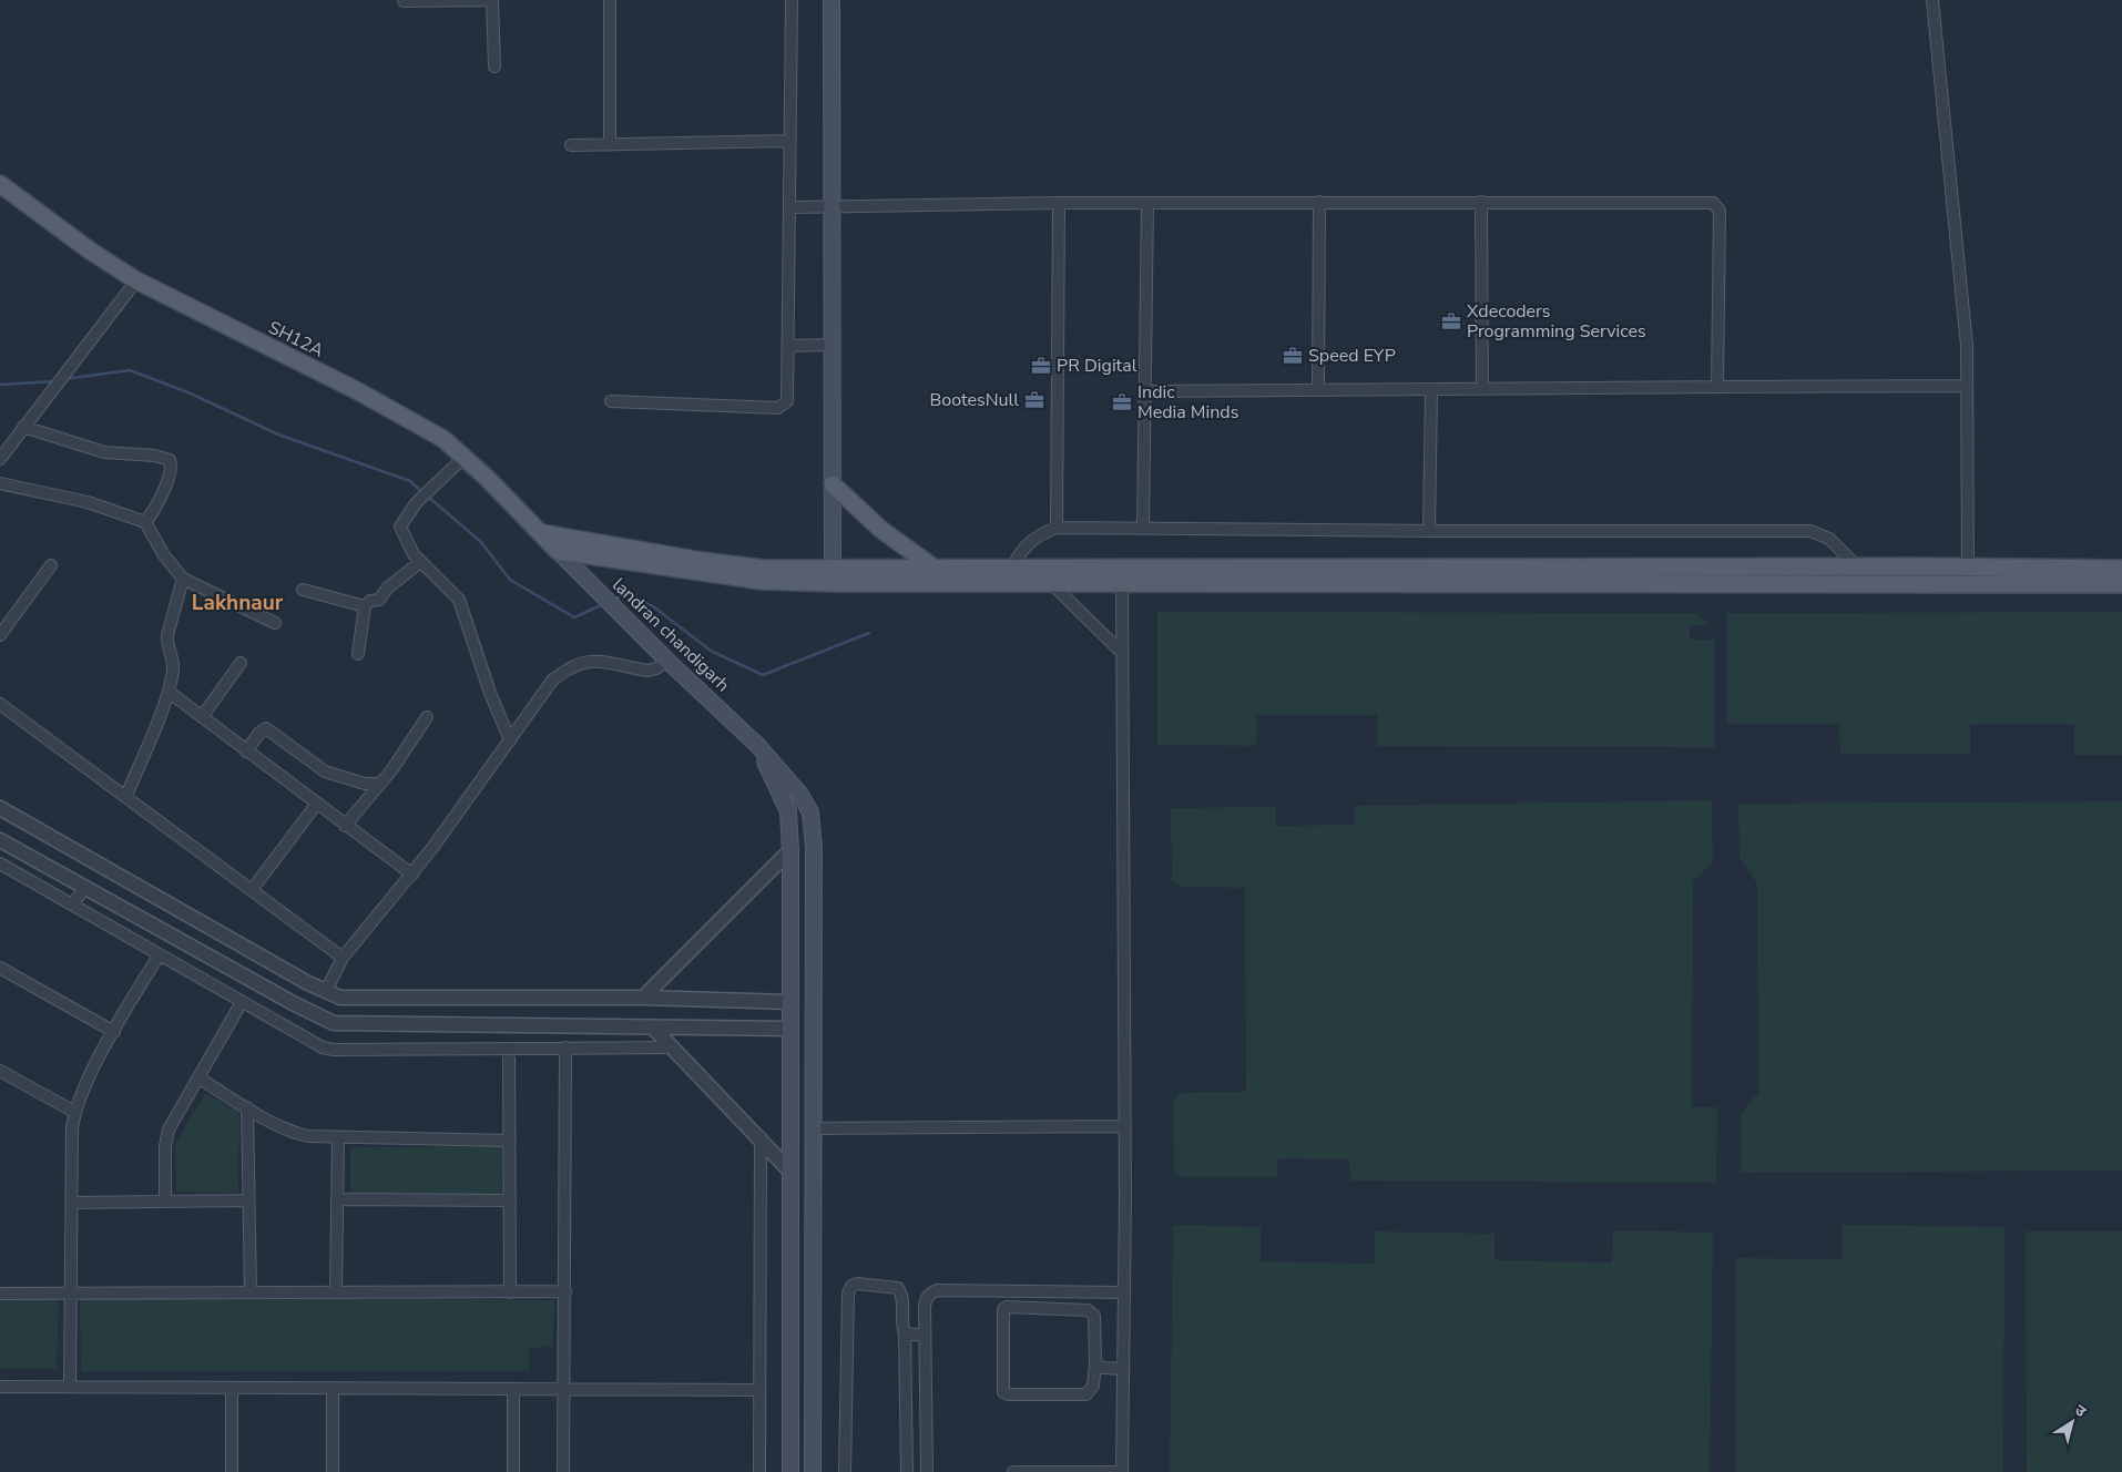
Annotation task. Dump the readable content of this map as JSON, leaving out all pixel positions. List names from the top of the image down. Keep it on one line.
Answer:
{"streets":{"main road":["SH12A","landran chandigarh"]},"crossings":[["SH12A","landran chandigarh"]],"districts":["Lakhnaur"],"places":{"office":["Xdecoders Programming Services","Speed EYP","PR Digital","BootesNull","Indic Media Minds"]},"north":"top right"}
